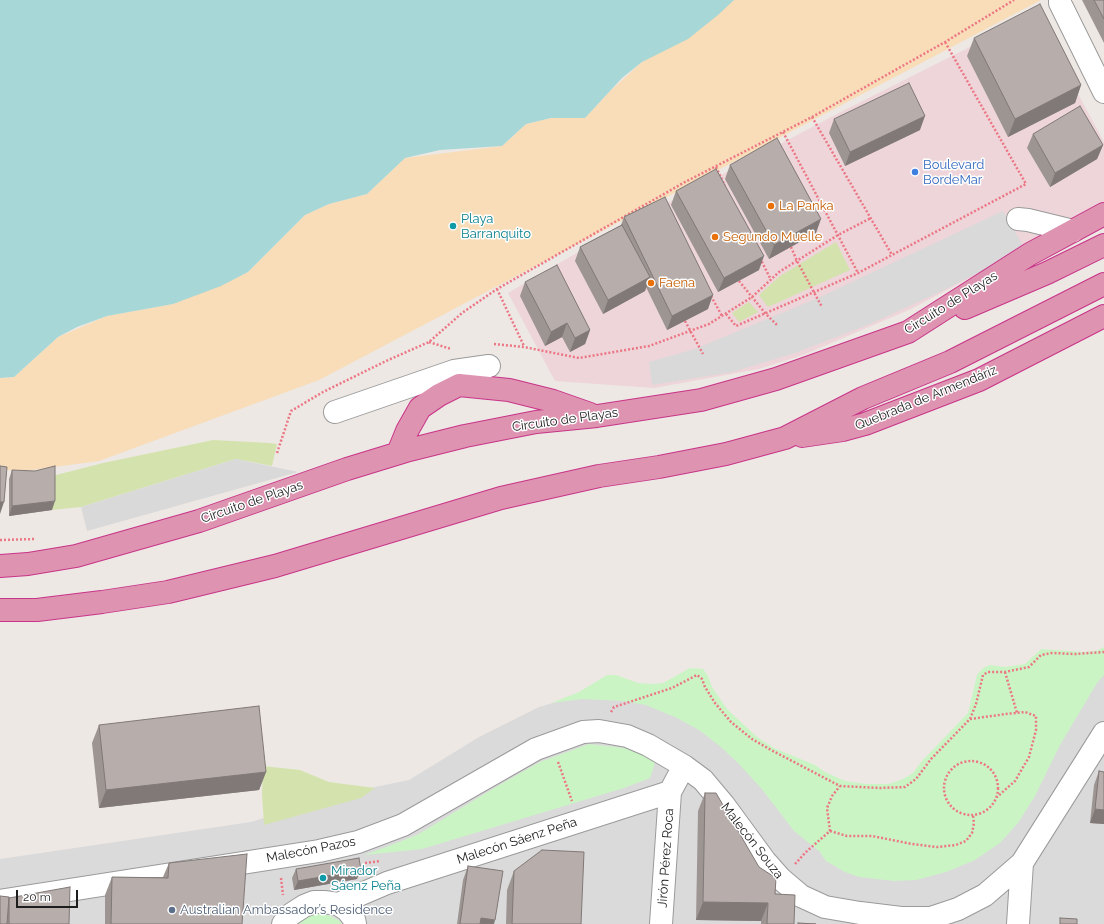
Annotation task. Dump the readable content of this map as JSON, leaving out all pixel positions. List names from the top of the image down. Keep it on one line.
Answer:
{"streets":{"highway":["Circuito de Playas","Quebrada de Armendáriz"],"street":["Malecón Sáenz Peña","Malecón Souza","Malecón Pazos","Jirón Pérez Roca"]},"crossings":[["Malecón Sáenz Peña","Jirón Pérez Roca"],["Malecón Souza","Malecón Pazos"]],"places":["Boulevard BordeMar","La Panka","Playa Barranquito","Segundo Muelle","Faena","Mirador Sáenz Peña","Australian Ambassador’s Residence"],"scale_bar":"20 m"}
